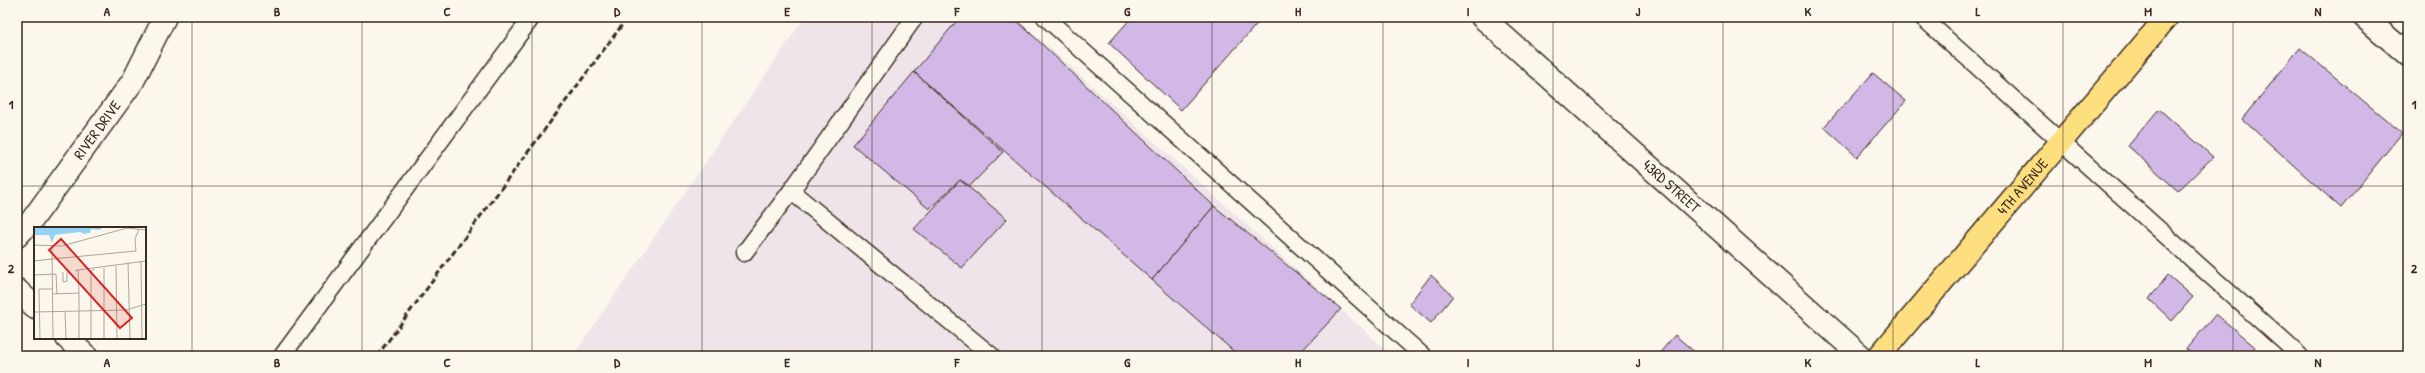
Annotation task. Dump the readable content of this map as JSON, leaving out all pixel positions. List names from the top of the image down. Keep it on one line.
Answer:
{"streets":{"main road":["4TH AVENUE"],"street":["RIVER DRIVE","43RD STREET"]},"grid":{"columns":["A","B","C","D","E","F","G","H","I","J","K","L","M","N"],"rows":["1","2"]}}
